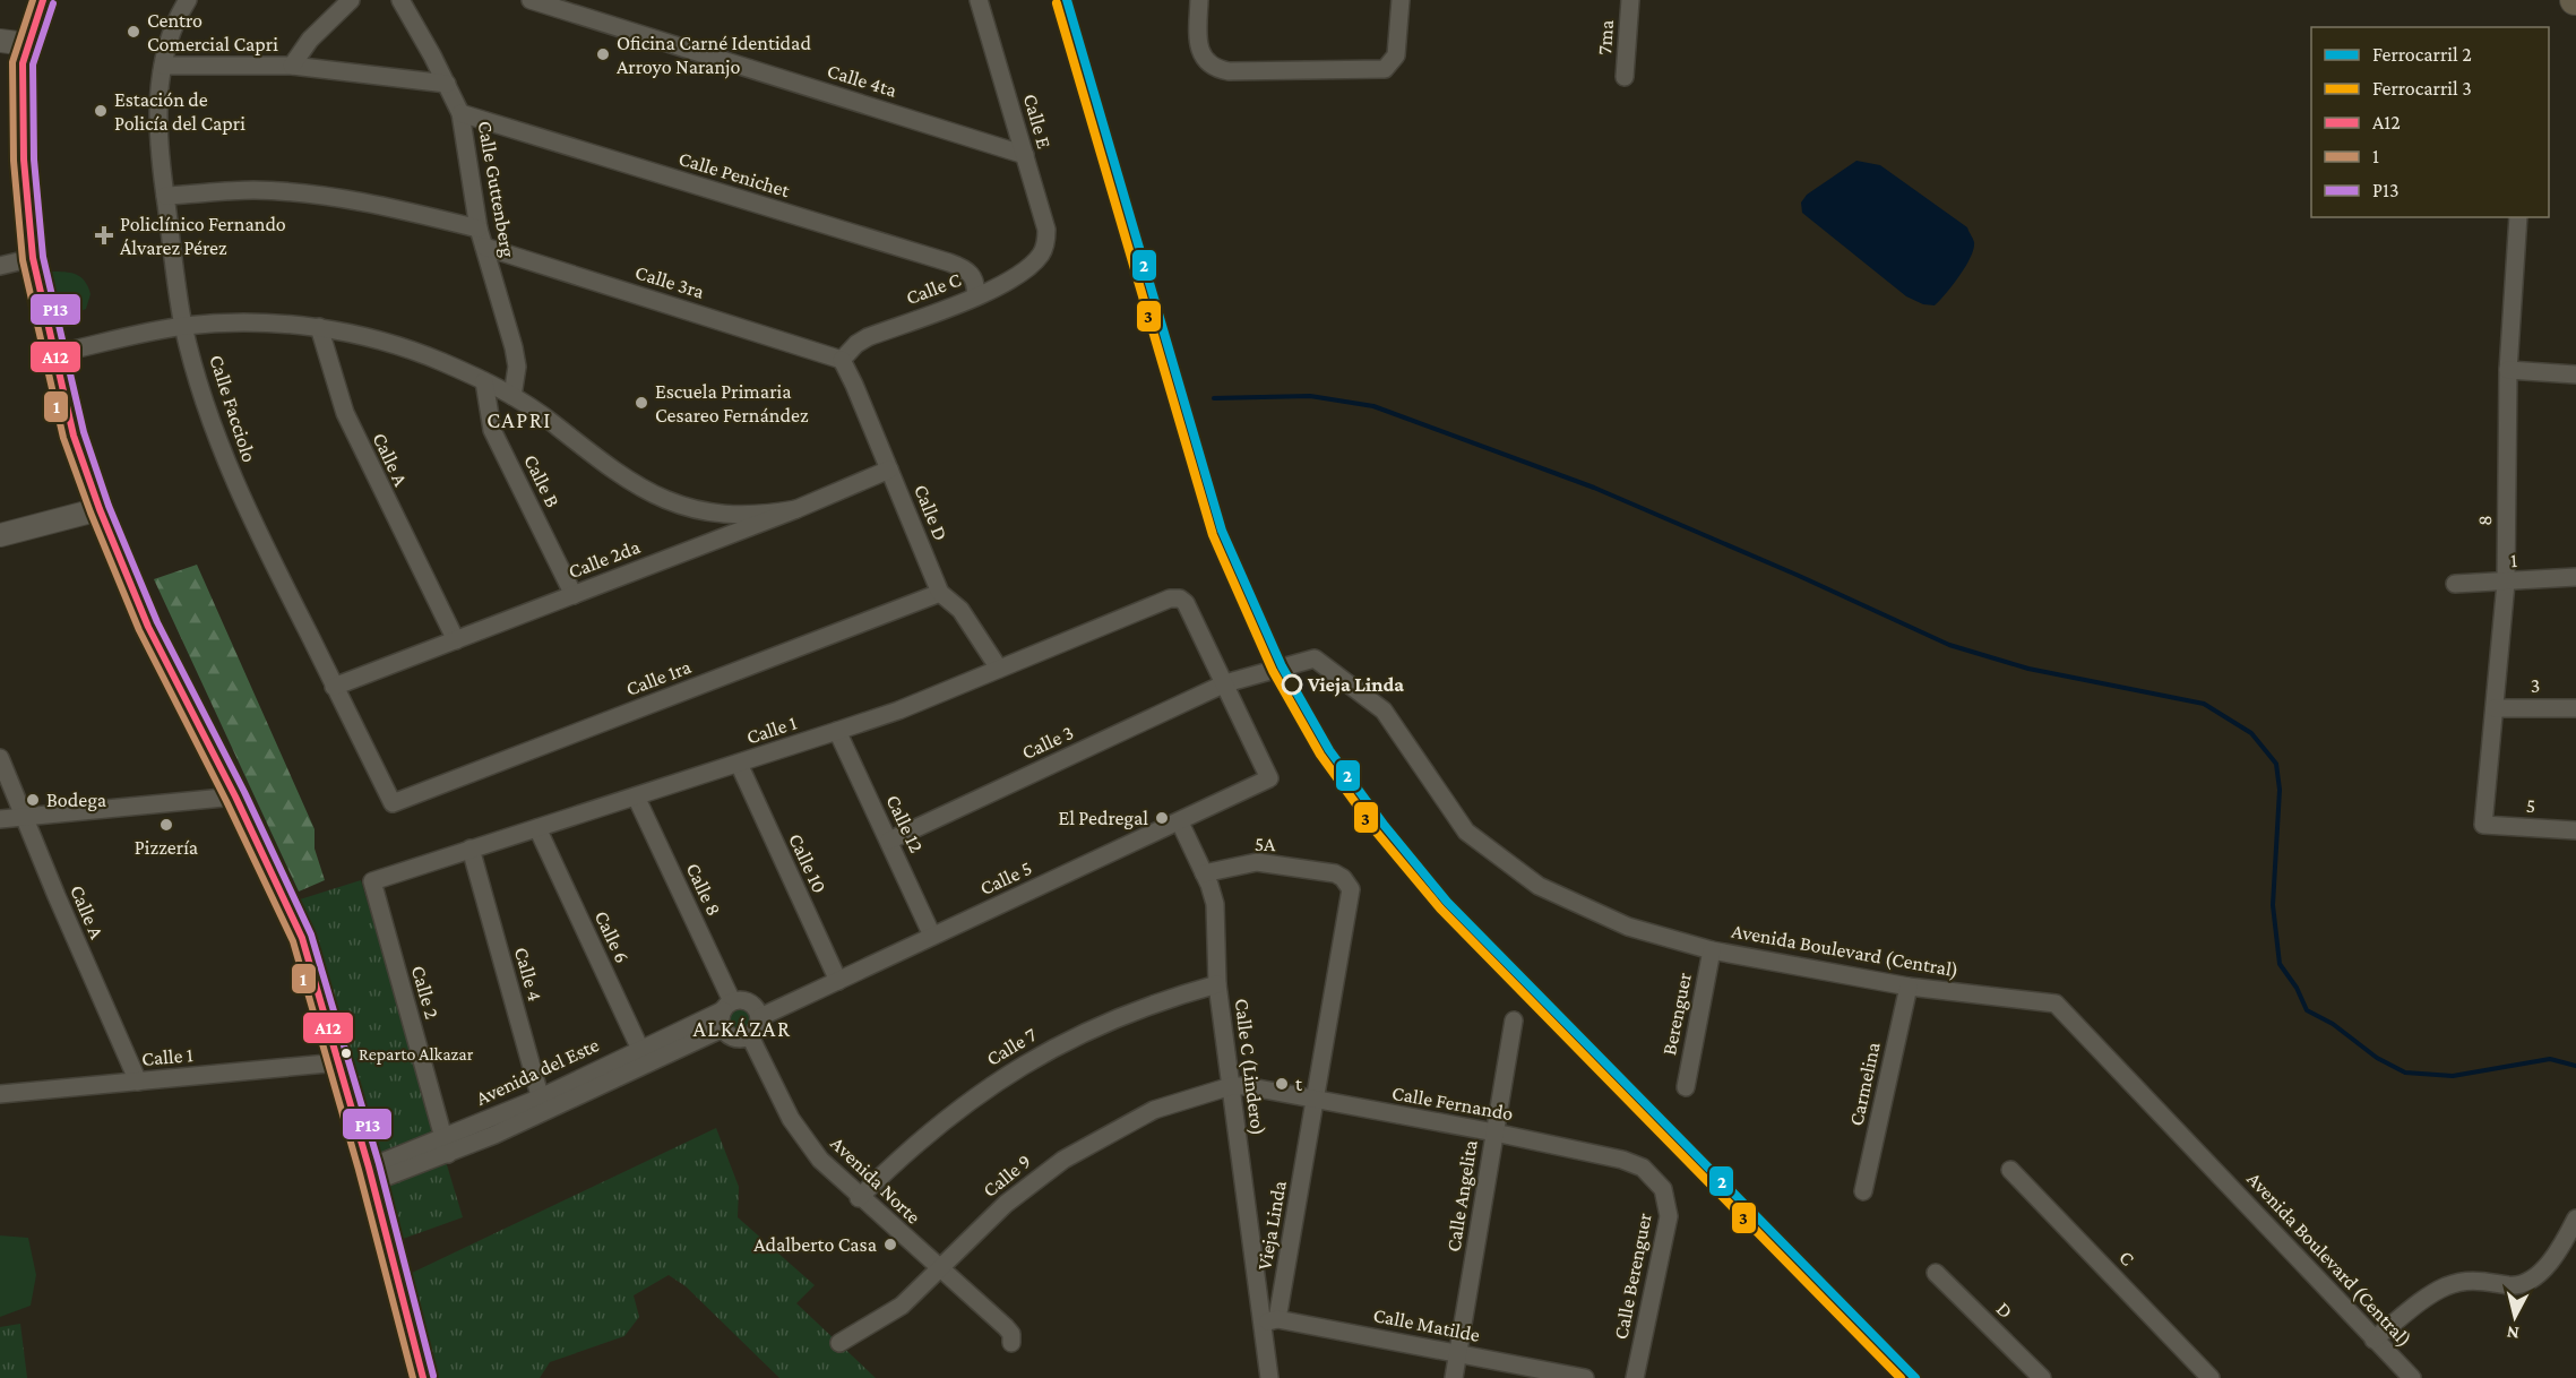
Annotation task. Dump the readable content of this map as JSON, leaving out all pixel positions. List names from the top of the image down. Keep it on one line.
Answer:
{"streets":{"street":["7ma","Calle 4ta","Calle E","Calle Penichet","Calle Guttenberg","Calle 3ra","Calle C","Calle Facciolo","Calle A","Calle B","Calle D","8","Calle 2da","1","Calle 1ra","3","Calle 1","Calle 3","5","Calle 12","5A","Calle 10","Calle 5","Calle 8","Calle 6","Avenida Boulevard (Central)","Calle 4","Calle 2","Berenguer","Calle 7","Calle C (Lindero)","Avenida del Este","Carmelina","Calle Fernando","Calle 9","Avenida Norte","Calle Angelita","Vieja Linda","C","Calle Berenguer","D","Calle Matilde"]},"crossings":[["Calle 4ta","Calle E"],["Calle E","Calle C"],["Calle Penichet","Calle Guttenberg"],["Calle Penichet","Calle C"],["Calle Guttenberg","Calle 3ra"],["Calle 3ra","Calle C"],["Calle 3ra","Calle D"],["Calle C","Calle D"],["Calle Facciolo","Calle 2da"],["Calle Facciolo","Calle 1ra"],["Calle A","Calle 2da"],["Calle A","Calle 1"],["Calle B","Calle 2da"],["Calle D","Calle 2da"],["Calle D","Calle 1ra"],["Calle D","Calle 1"],["8","1"],["8","3"],["8","5"],["Calle 1","Calle 3"],["Calle 1","Calle 12"],["Calle 1","Calle 10"],["Calle 1","Calle 5"],["Calle 1","Calle 8"],["Calle 1","Calle 6"],["Calle 1","Avenida Boulevard (Central)"],["Calle 1","Calle 4"],["Calle 1","Calle 2"],["Calle 3","Calle 12"],["Calle 3","Calle 5"],["Calle 3","Avenida Boulevard (Central)"],["Calle 12","Calle 5"],["5A","Calle C (Lindero)"],["5A","Vieja Linda"],["Calle 10","Calle 5"],["Calle 5","Calle 8"],["Calle 5","Avenida Boulevard (Central)"],["Calle 5","Calle C (Lindero)"],["Calle 5","Avenida del Este"],["Calle 5","Avenida Norte"],["Calle 8","Avenida del Este"],["Calle 8","Avenida Norte"],["Calle 6","Avenida del Este"],["Avenida Boulevard (Central)","Berenguer"],["Avenida Boulevard (Central)","Carmelina"],["Calle 4","Avenida del Este"],["Calle 2","Avenida del Este"],["Calle 7","Calle C (Lindero)"],["Calle 7","Avenida Norte"],["Calle C (Lindero)","Calle Fernando"],["Calle C (Lindero)","Calle 9"],["Calle C (Lindero)","Vieja Linda"],["Calle C (Lindero)","Calle Matilde"],["Avenida del Este","Avenida Norte"],["Calle Fernando","Calle 9"],["Calle Fernando","Calle Angelita"],["Calle Fernando","Vieja Linda"],["Calle Fernando","Calle Berenguer"],["Calle 9","Avenida Norte"],["Calle Angelita","Calle Matilde"],["Vieja Linda","Calle Matilde"]],"districts":["CAPRI","ALKÁZAR"],"places":{"other":["Centro Comercial Capri","Oficina Carné Identidad Arroyo Naranjo","Estación de Policía del Capri","Escuela Primaria Cesareo Fernández","Vieja Linda","Bodega","El Pedregal","Pizzería","Reparto Alkazar","t","Adalberto Casa"],"health":["Policlínico Fernando Álvarez Pérez"]},"lines":["rail line 2","transit line A12","transit line 1","rail line 3","transit line P13"],"legend":["Ferrocarril 2","Ferrocarril 3","A12","1","P13"],"north":"bottom"}
